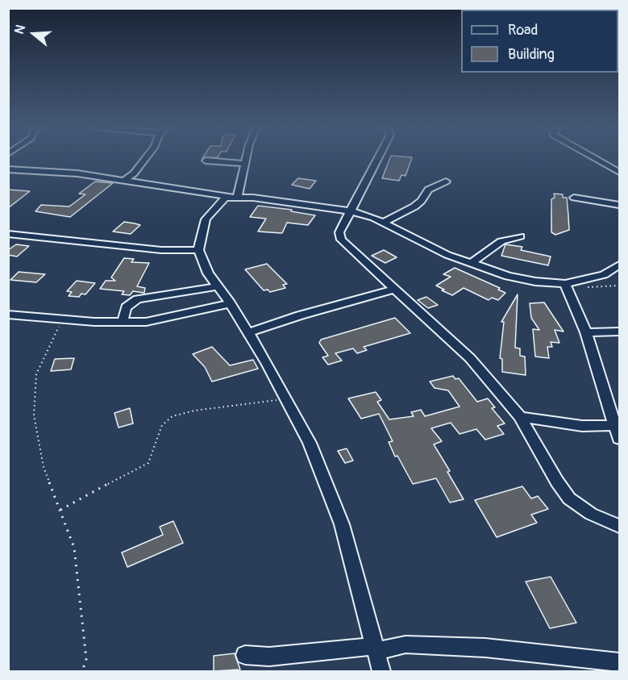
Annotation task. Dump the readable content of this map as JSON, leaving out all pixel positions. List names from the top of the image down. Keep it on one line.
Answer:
{"legend":["Road","Building"],"north":"left"}
